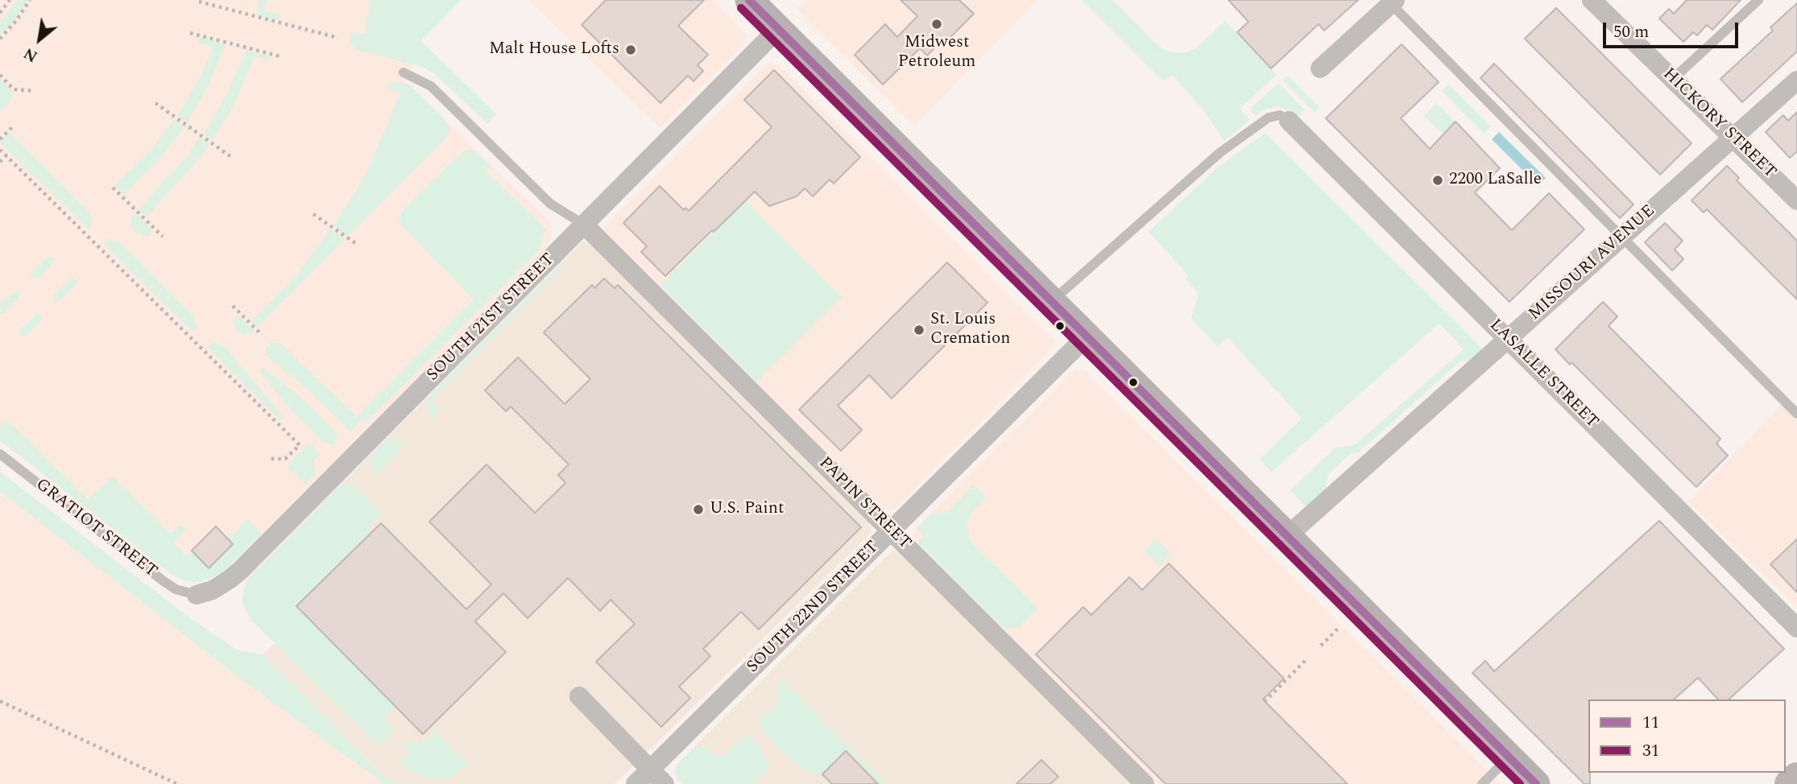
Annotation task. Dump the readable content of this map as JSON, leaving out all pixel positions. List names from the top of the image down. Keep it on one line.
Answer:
{"streets":{"street":["HICKORY STREET","MISSOURI AVENUE","SOUTH 21ST STREET","LASALLE STREET","PAPIN STREET","SOUTH 22ND STREET"],"lane":["GRATIOT STREET"]},"crossings":[["HICKORY STREET","MISSOURI AVENUE"],["MISSOURI AVENUE","LASALLE STREET"],["SOUTH 21ST STREET","PAPIN STREET"],["SOUTH 21ST STREET","GRATIOT STREET"],["PAPIN STREET","SOUTH 22ND STREET"]],"places":["Midwest Petroleum","Malt House Lofts","2200 LaSalle","St. Louis Cremation","U.S. Paint"],"lines":["transit line 11","transit line 31"],"legend":["11","31"],"scale_bar":"50 m","north":"bottom left"}
